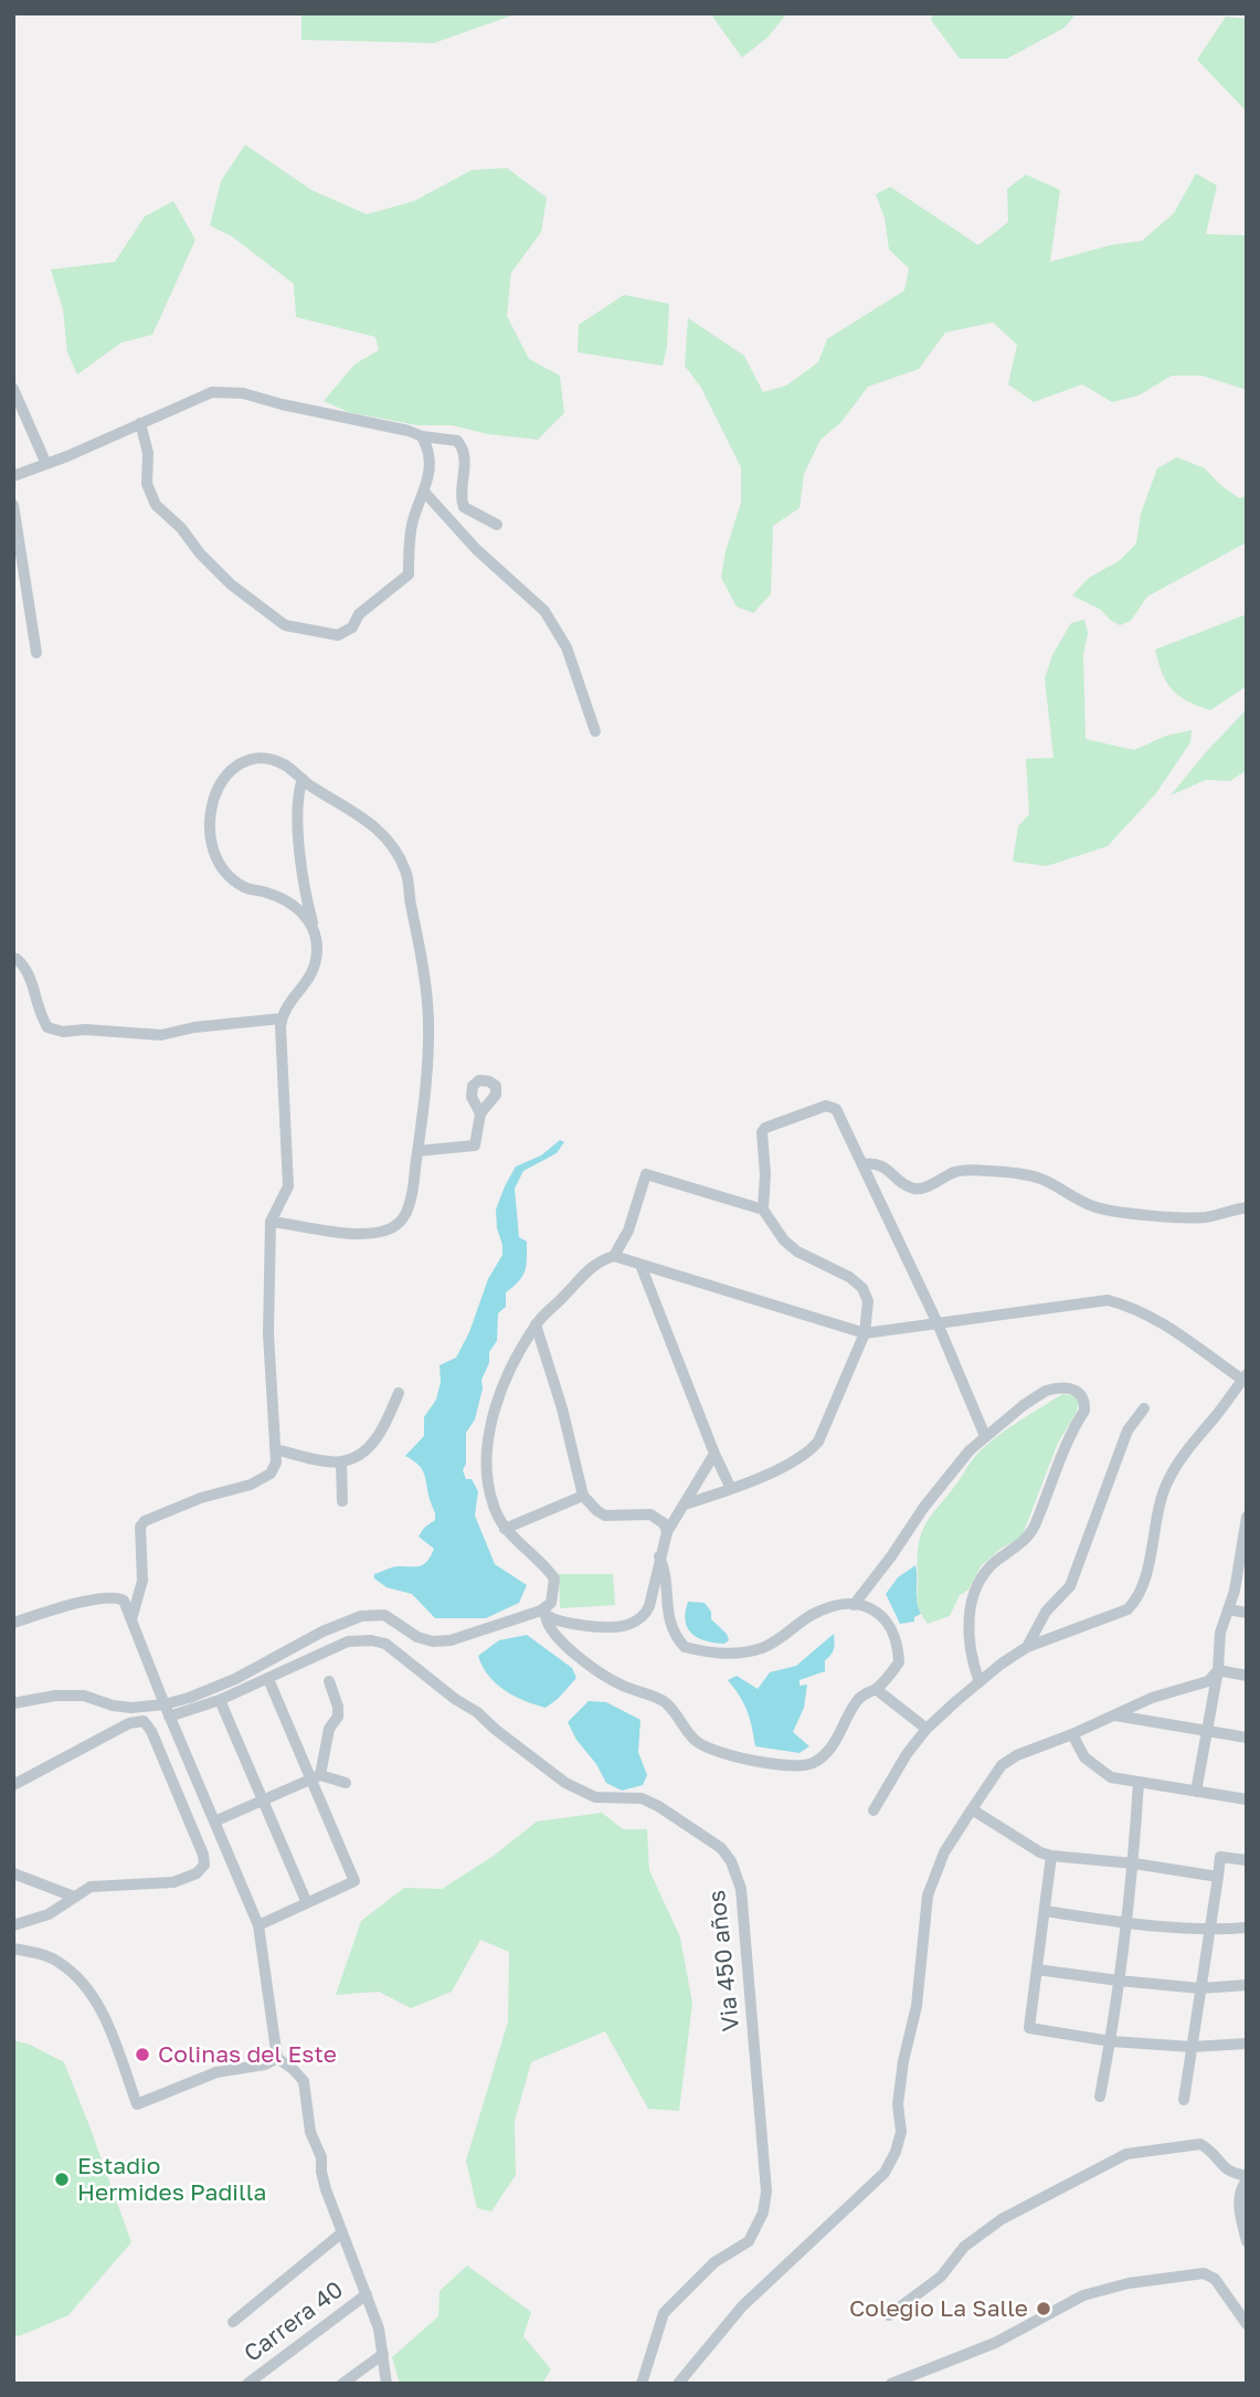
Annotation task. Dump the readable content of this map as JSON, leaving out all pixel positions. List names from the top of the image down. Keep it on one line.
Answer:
{"streets":{"street":["Via 450 años","Carrera 40"]},"places":["Colinas del Este","Estadio Hermides Padilla","Colegio La Salle"]}
